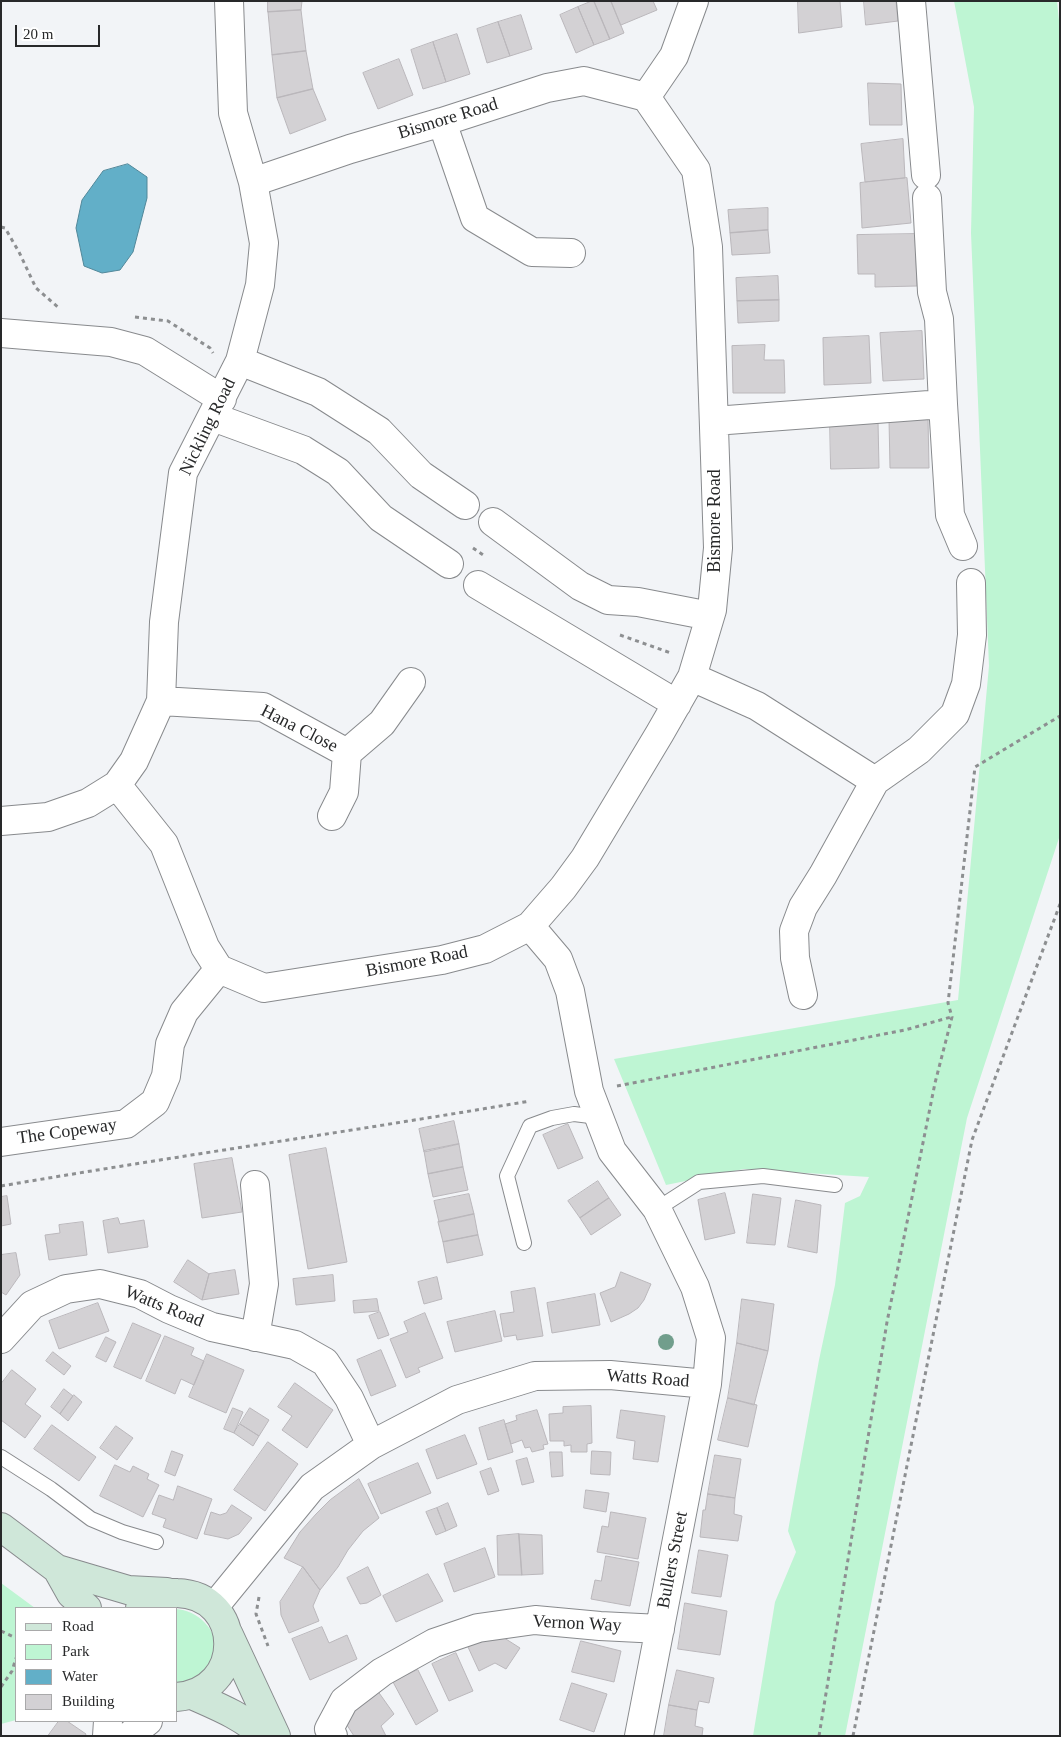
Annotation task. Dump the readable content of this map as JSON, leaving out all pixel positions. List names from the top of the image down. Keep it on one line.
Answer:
{"streets":{"street":["Bismore Road","Nickling Road","Hana Close","The Copeway","Watts Road","Bullers Street","Vernon Way"]},"crossings":[["Bismore Road","Nickling Road"],["Bismore Road","The Copeway"],["Bismore Road","Watts Road"],["Nickling Road","Hana Close"],["Watts Road","Bullers Street"],["Bullers Street","Vernon Way"]],"legend":["Road","Park","Water","Building"],"scale_bar":"20 m"}
